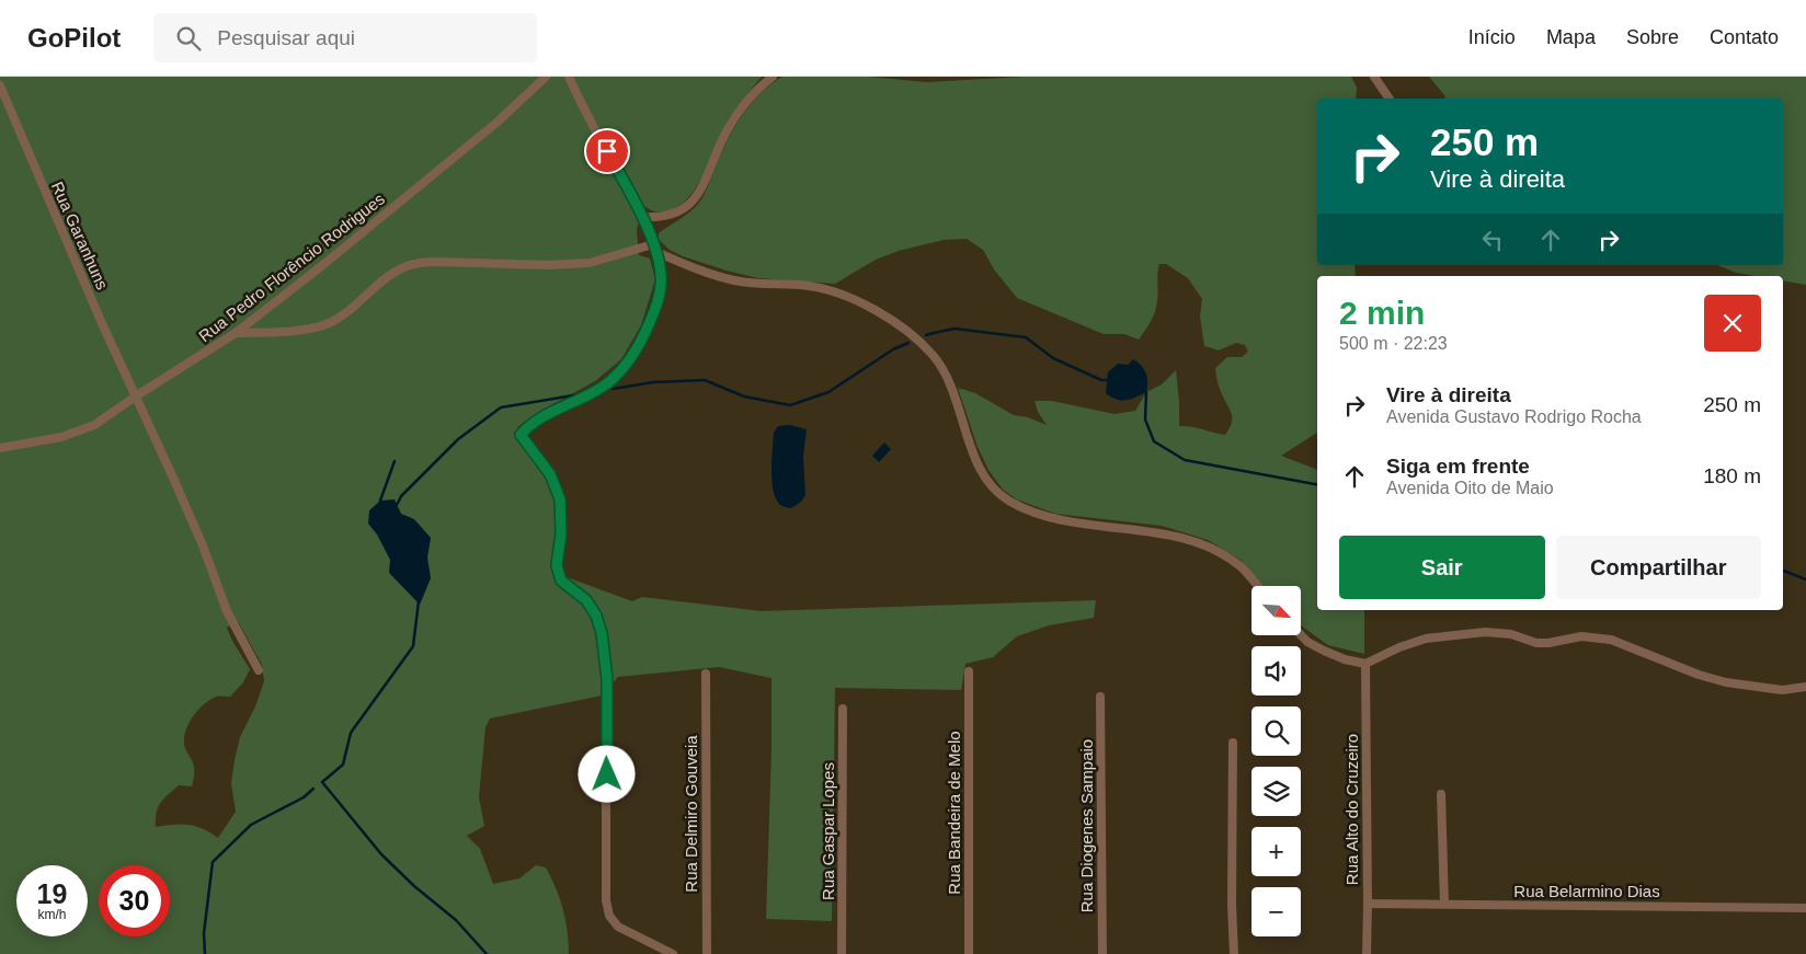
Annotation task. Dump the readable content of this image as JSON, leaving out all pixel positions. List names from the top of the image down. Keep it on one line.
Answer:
{"streets":{"street":["Rua Garanhuns","Rua Pedro Florêncio Rodrigues","Rua Alto do Cruzeiro","Rua Bandeira de Melo","Rua Delmiro Gouveia","Rua Diogenes Sampaio","Rua Gaspar Lopes","Rua Belarmino Dias"]},"crossings":[["Rua Garanhuns","Rua Pedro Florêncio Rodrigues"],["Rua Alto do Cruzeiro","Rua Belarmino Dias"]],"north":"bottom right","page":{"header":"GoPilot","search":"Pesquisar aqui","nav":["Início","Mapa","Sobre","Contato"],"turn":["250 m","Vire à direita"],"heading":["2 min","500 m · 22:23"],"list":[{"name":"Vire à direita","note":"Avenida Gustavo Rodrigo Rocha","value":"250 m"},{"name":"Siga em frente","note":"Avenida Oito de Maio","value":"180 m"}],"buttons":["Sair","Compartilhar"],"map_buttons":["+","−"],"speed":"19 km/h","limit":"30"}}
